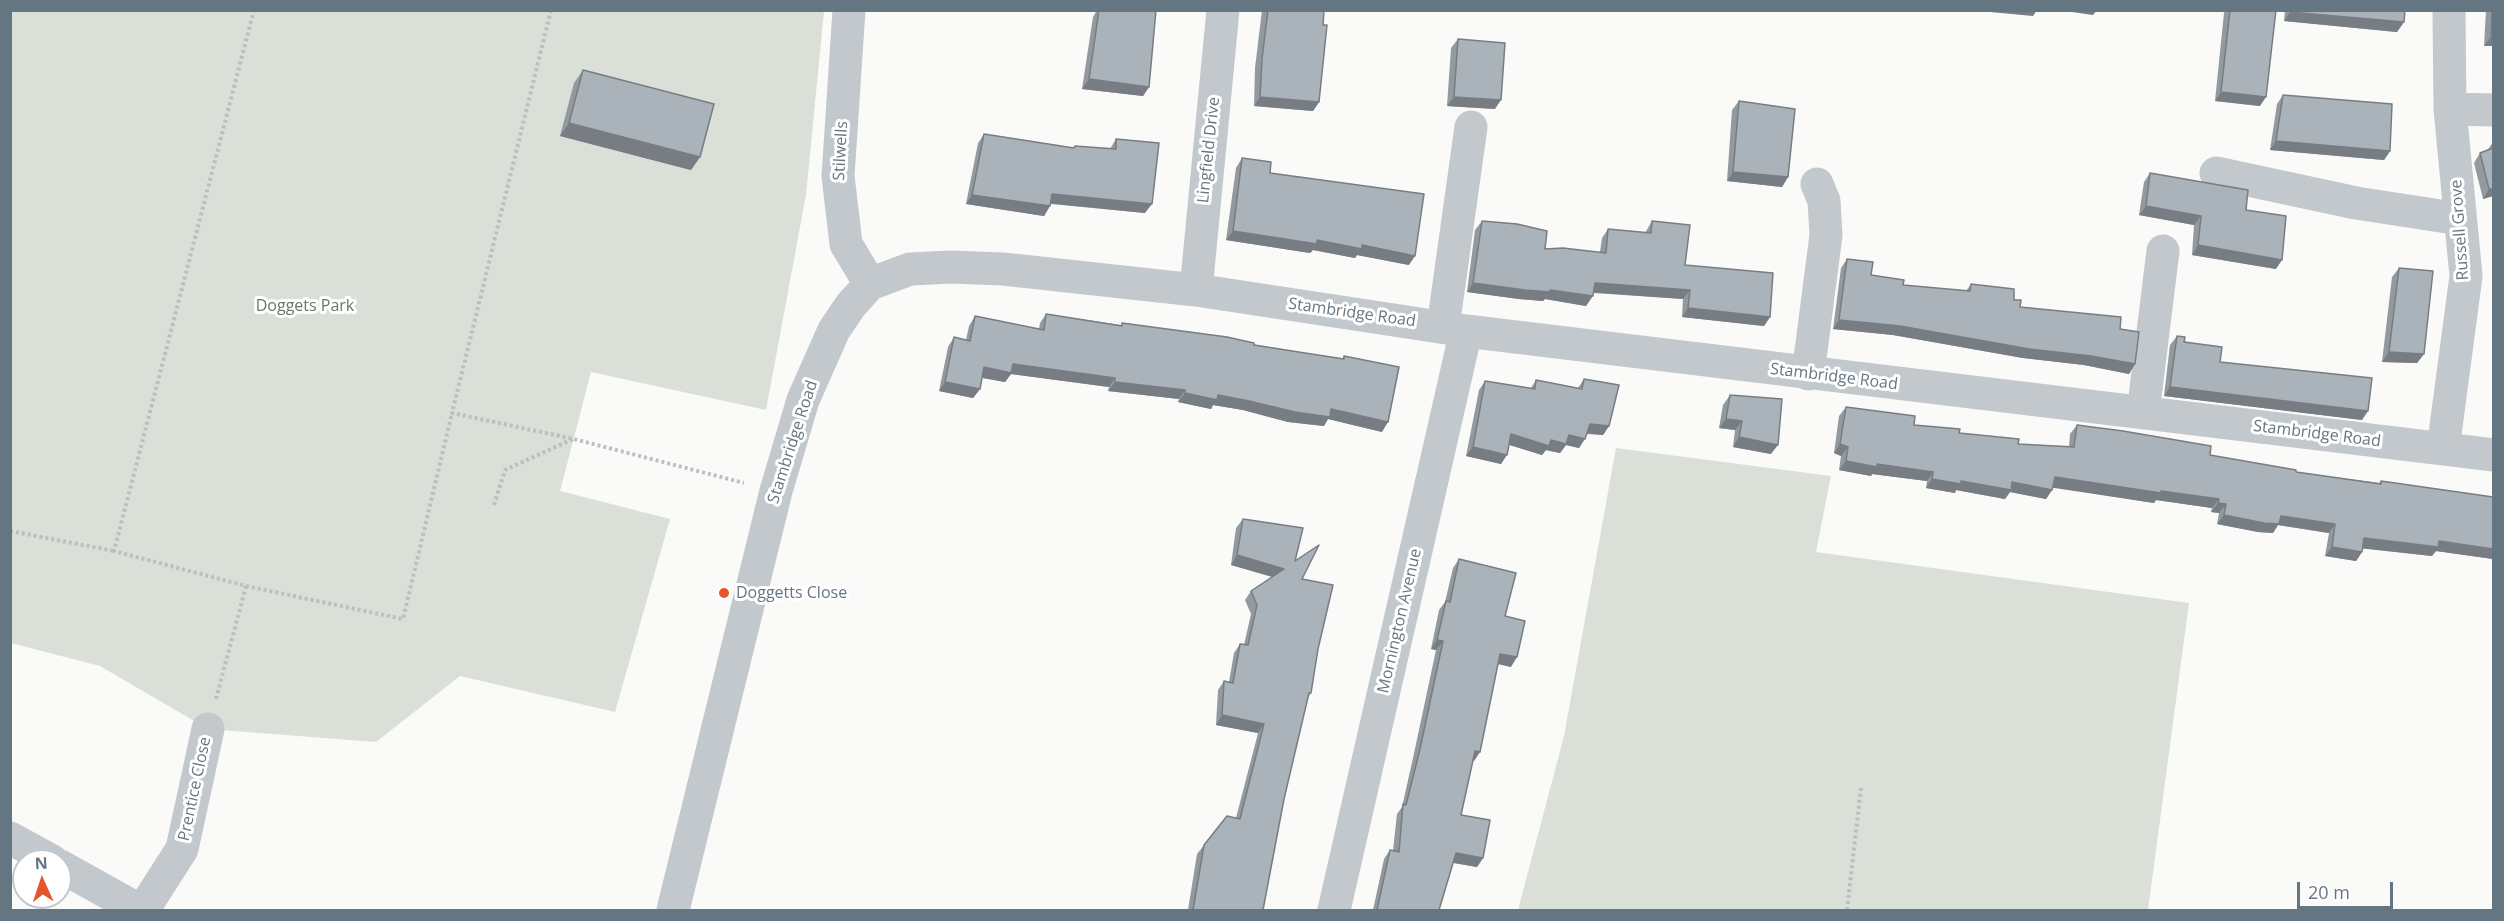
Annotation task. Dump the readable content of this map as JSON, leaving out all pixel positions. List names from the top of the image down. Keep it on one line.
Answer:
{"streets":{"street":["Lingfield Drive","Stilwells","Russell Grove","Stambridge Road","Mornington Avenue","Prentice Close"]},"crossings":[["Lingfield Drive","Stambridge Road"],["Stilwells","Stambridge Road"],["Russell Grove","Stambridge Road"],["Stambridge Road","Mornington Avenue"]],"parks":["Doggets Park"],"places":["Doggetts Close"],"scale_bar":"20 m","north":"top"}
